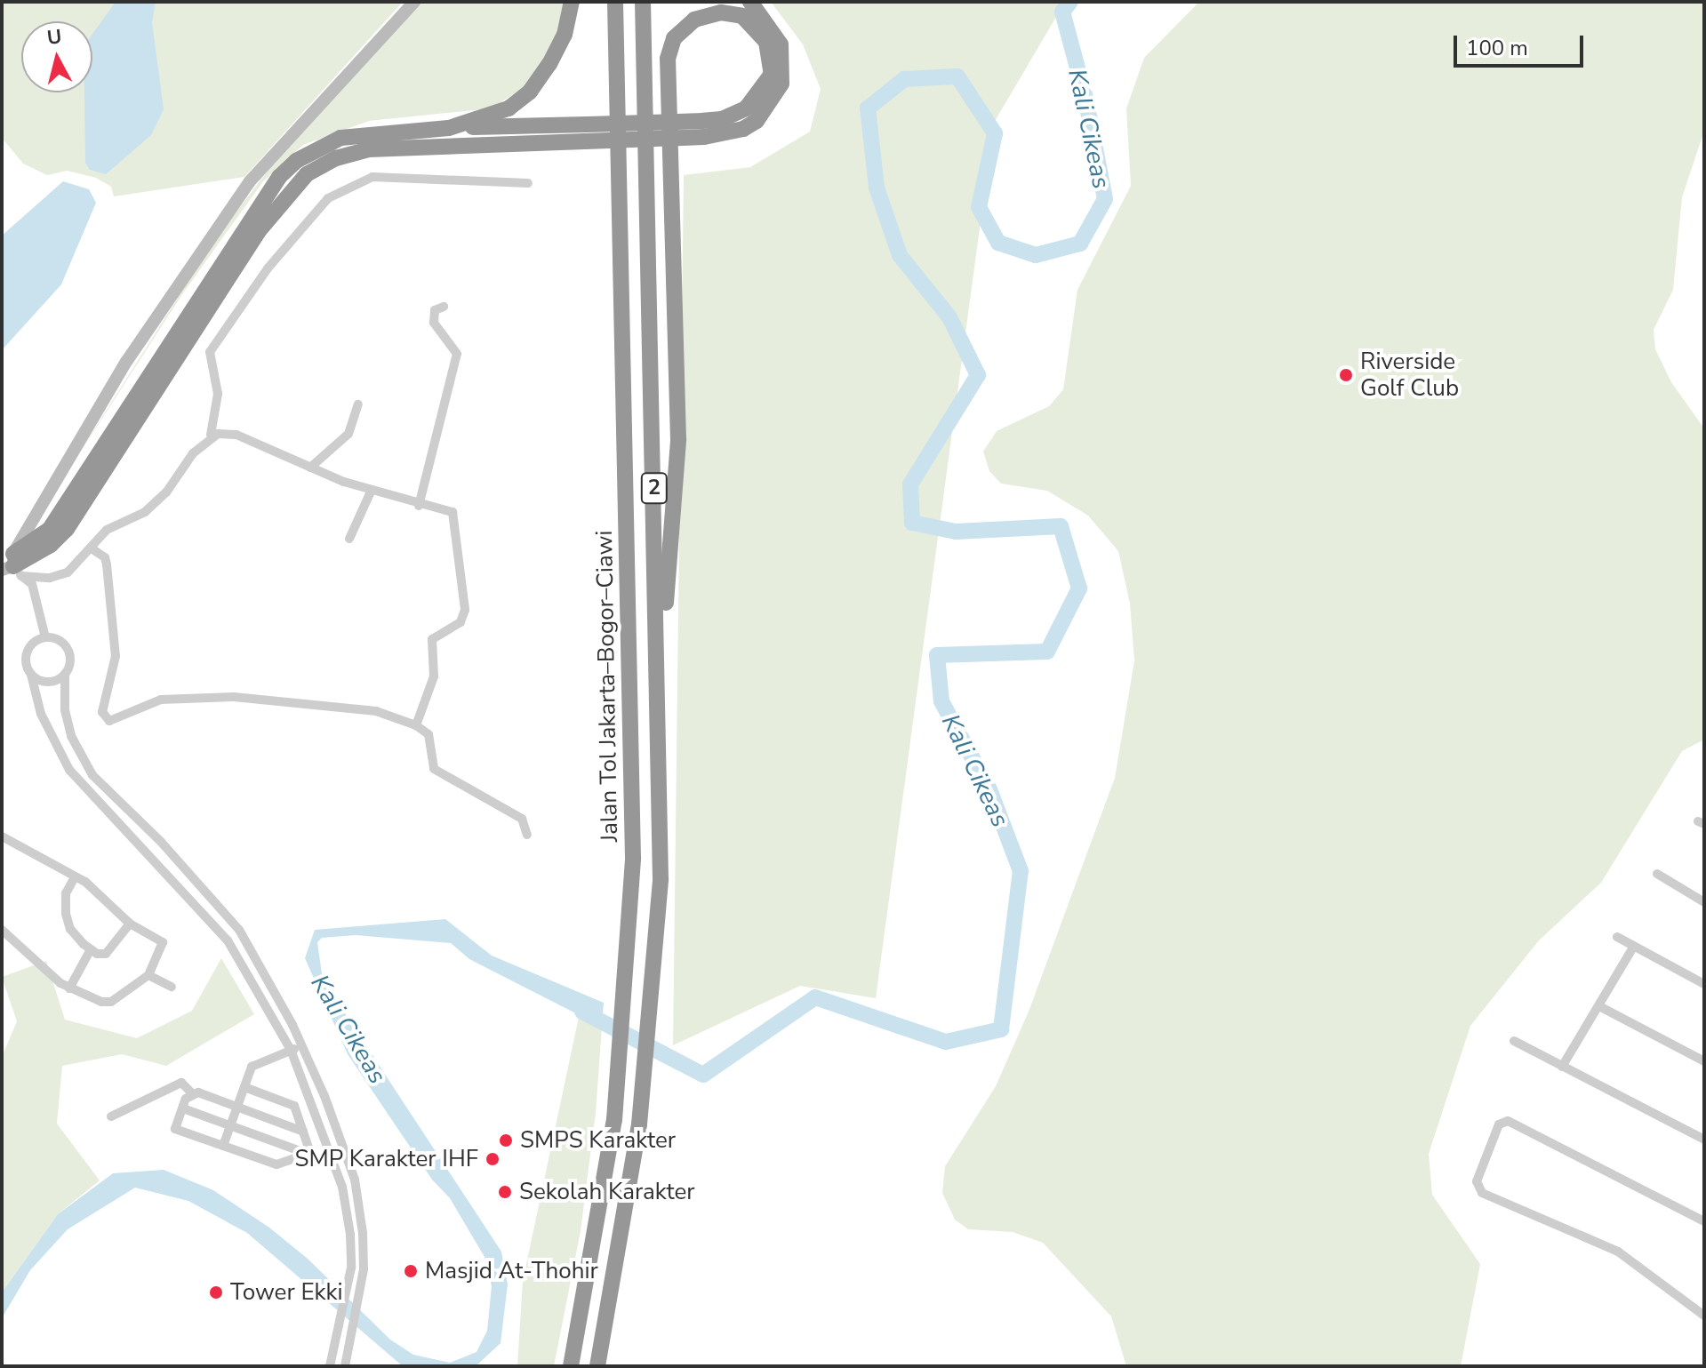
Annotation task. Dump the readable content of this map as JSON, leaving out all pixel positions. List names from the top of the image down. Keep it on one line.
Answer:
{"streets":{"highway":["2","Jalan Tol Jakarta–Bogor–Ciawi"]},"water":["Kali Cikeas"],"places":["Riverside Golf Club","SMPS Karakter","SMP Karakter IHF","Sekolah Karakter","Masjid At-Thohir","Tower Ekki"],"scale_bar":"100 m","north":"top"}
